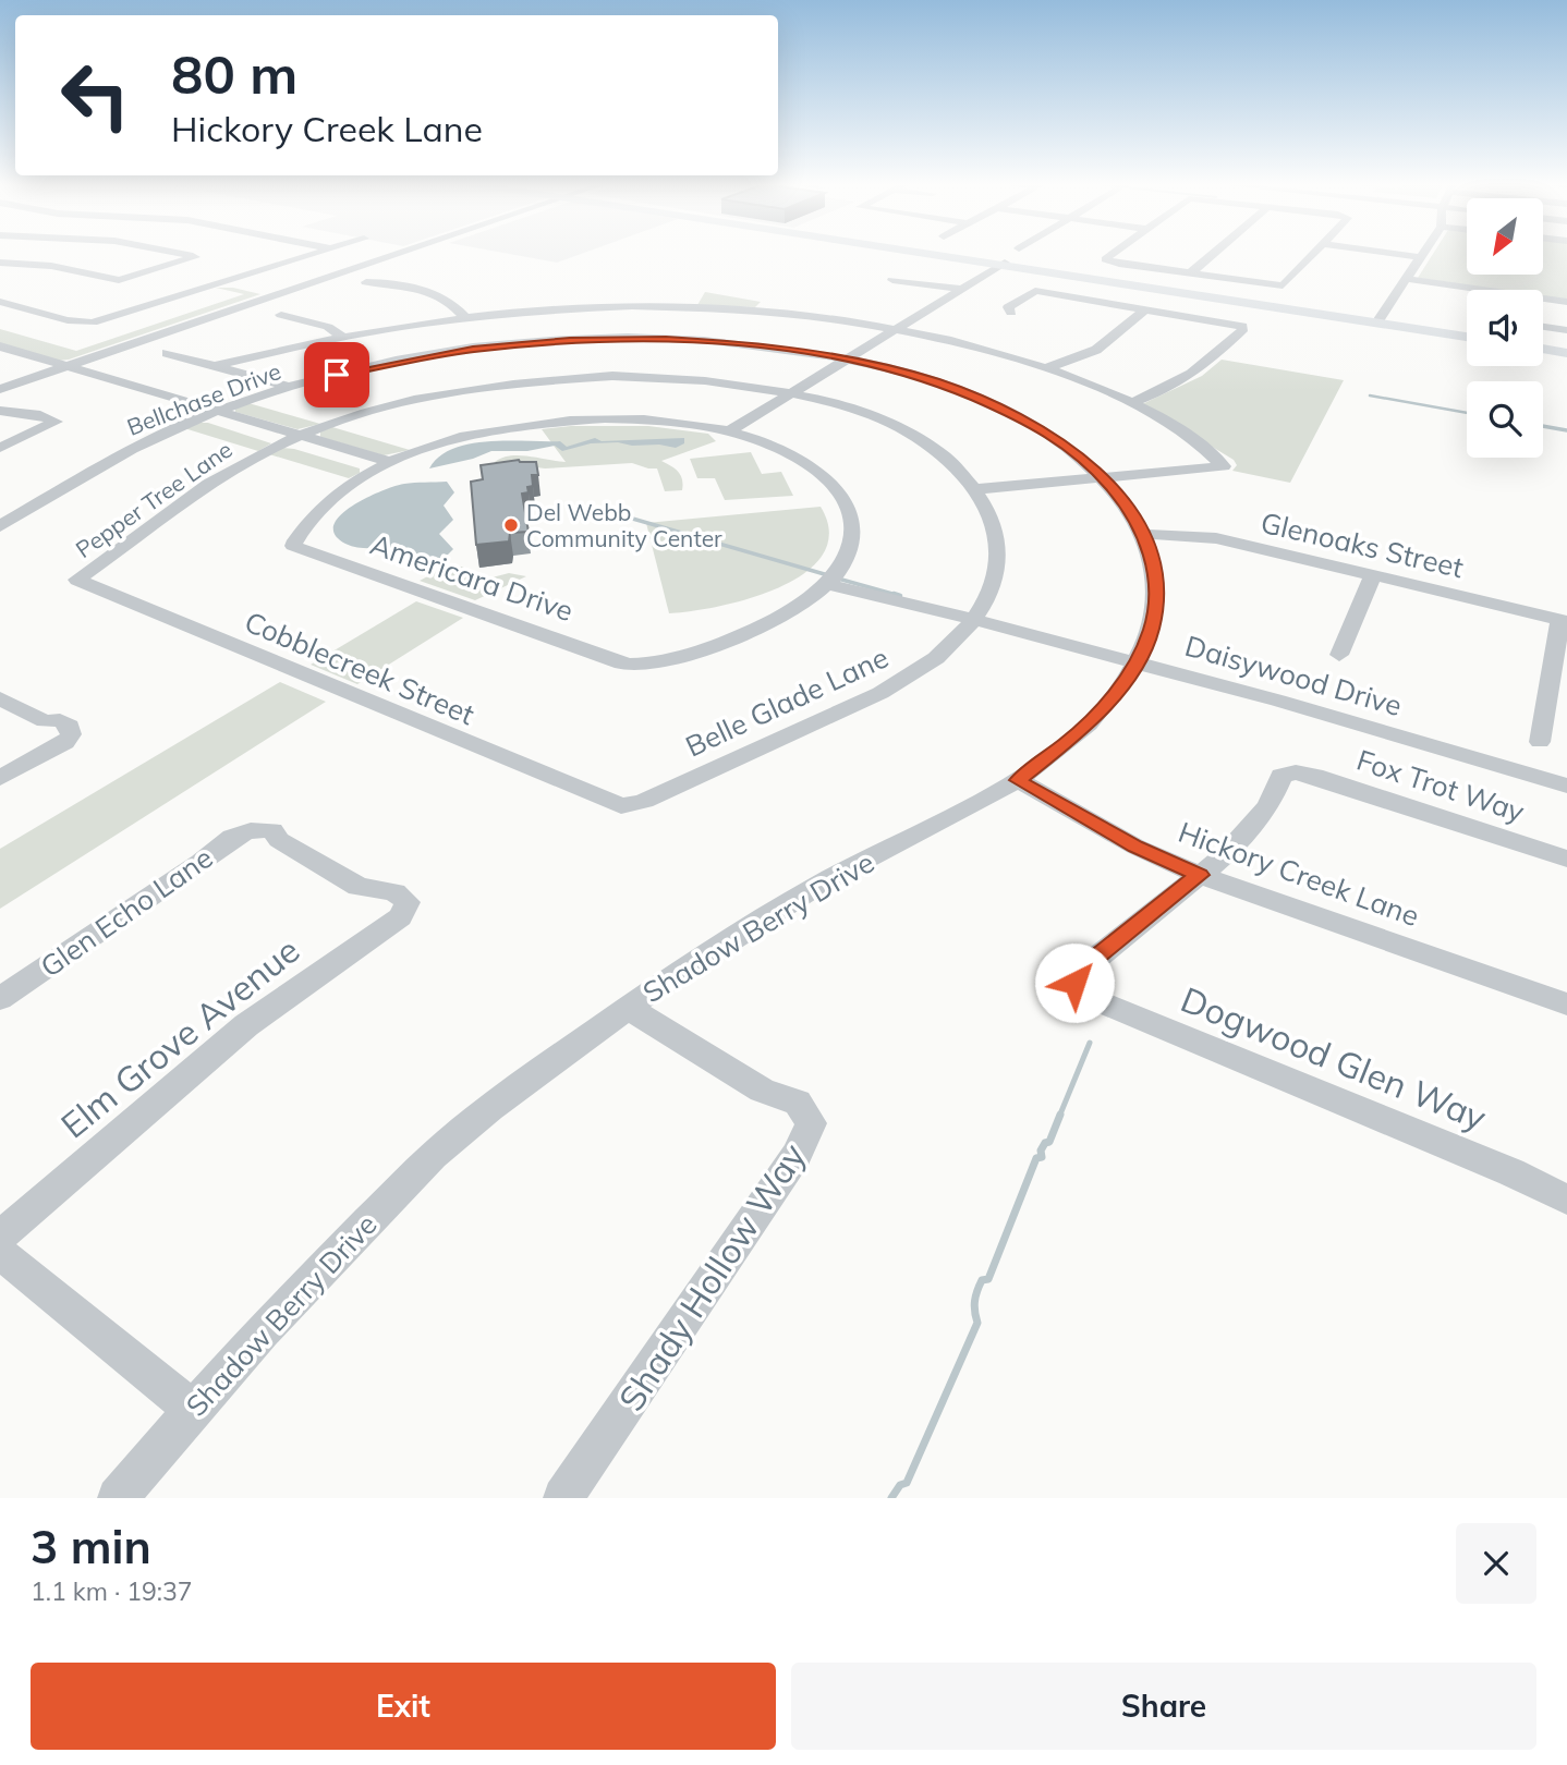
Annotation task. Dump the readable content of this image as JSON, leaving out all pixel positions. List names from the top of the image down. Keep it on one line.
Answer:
{"streets":{"street":["Bellchase Drive","Pepper Tree Lane","Glenoaks Street","Americara Drive","Cobblecreek Street","Daisywood Drive","Belle Glade Lane","Fox Trot Way","Hickory Creek Lane","Glen Echo Lane","Shadow Berry Drive","Elm Grove Avenue","Dogwood Glen Way","Shady Hollow Way"]},"crossings":[["Bellchase Drive","Shadow Berry Drive"],["Pepper Tree Lane","Cobblecreek Street"],["Pepper Tree Lane","Belle Glade Lane"],["Glenoaks Street","Shadow Berry Drive"],["Americara Drive","Daisywood Drive"],["Cobblecreek Street","Belle Glade Lane"],["Daisywood Drive","Belle Glade Lane"],["Daisywood Drive","Shadow Berry Drive"],["Fox Trot Way","Hickory Creek Lane"],["Fox Trot Way","Dogwood Glen Way"],["Hickory Creek Lane","Shadow Berry Drive"],["Hickory Creek Lane","Dogwood Glen Way"],["Glen Echo Lane","Elm Grove Avenue"],["Shadow Berry Drive","Shady Hollow Way"]],"places":["Del Webb Community Center"],"north":"bottom left","page":{"turn":["80 m","Hickory Creek Lane"],"heading":["3 min","1.1 km · 19:37"],"buttons":["Exit","Share"]}}
